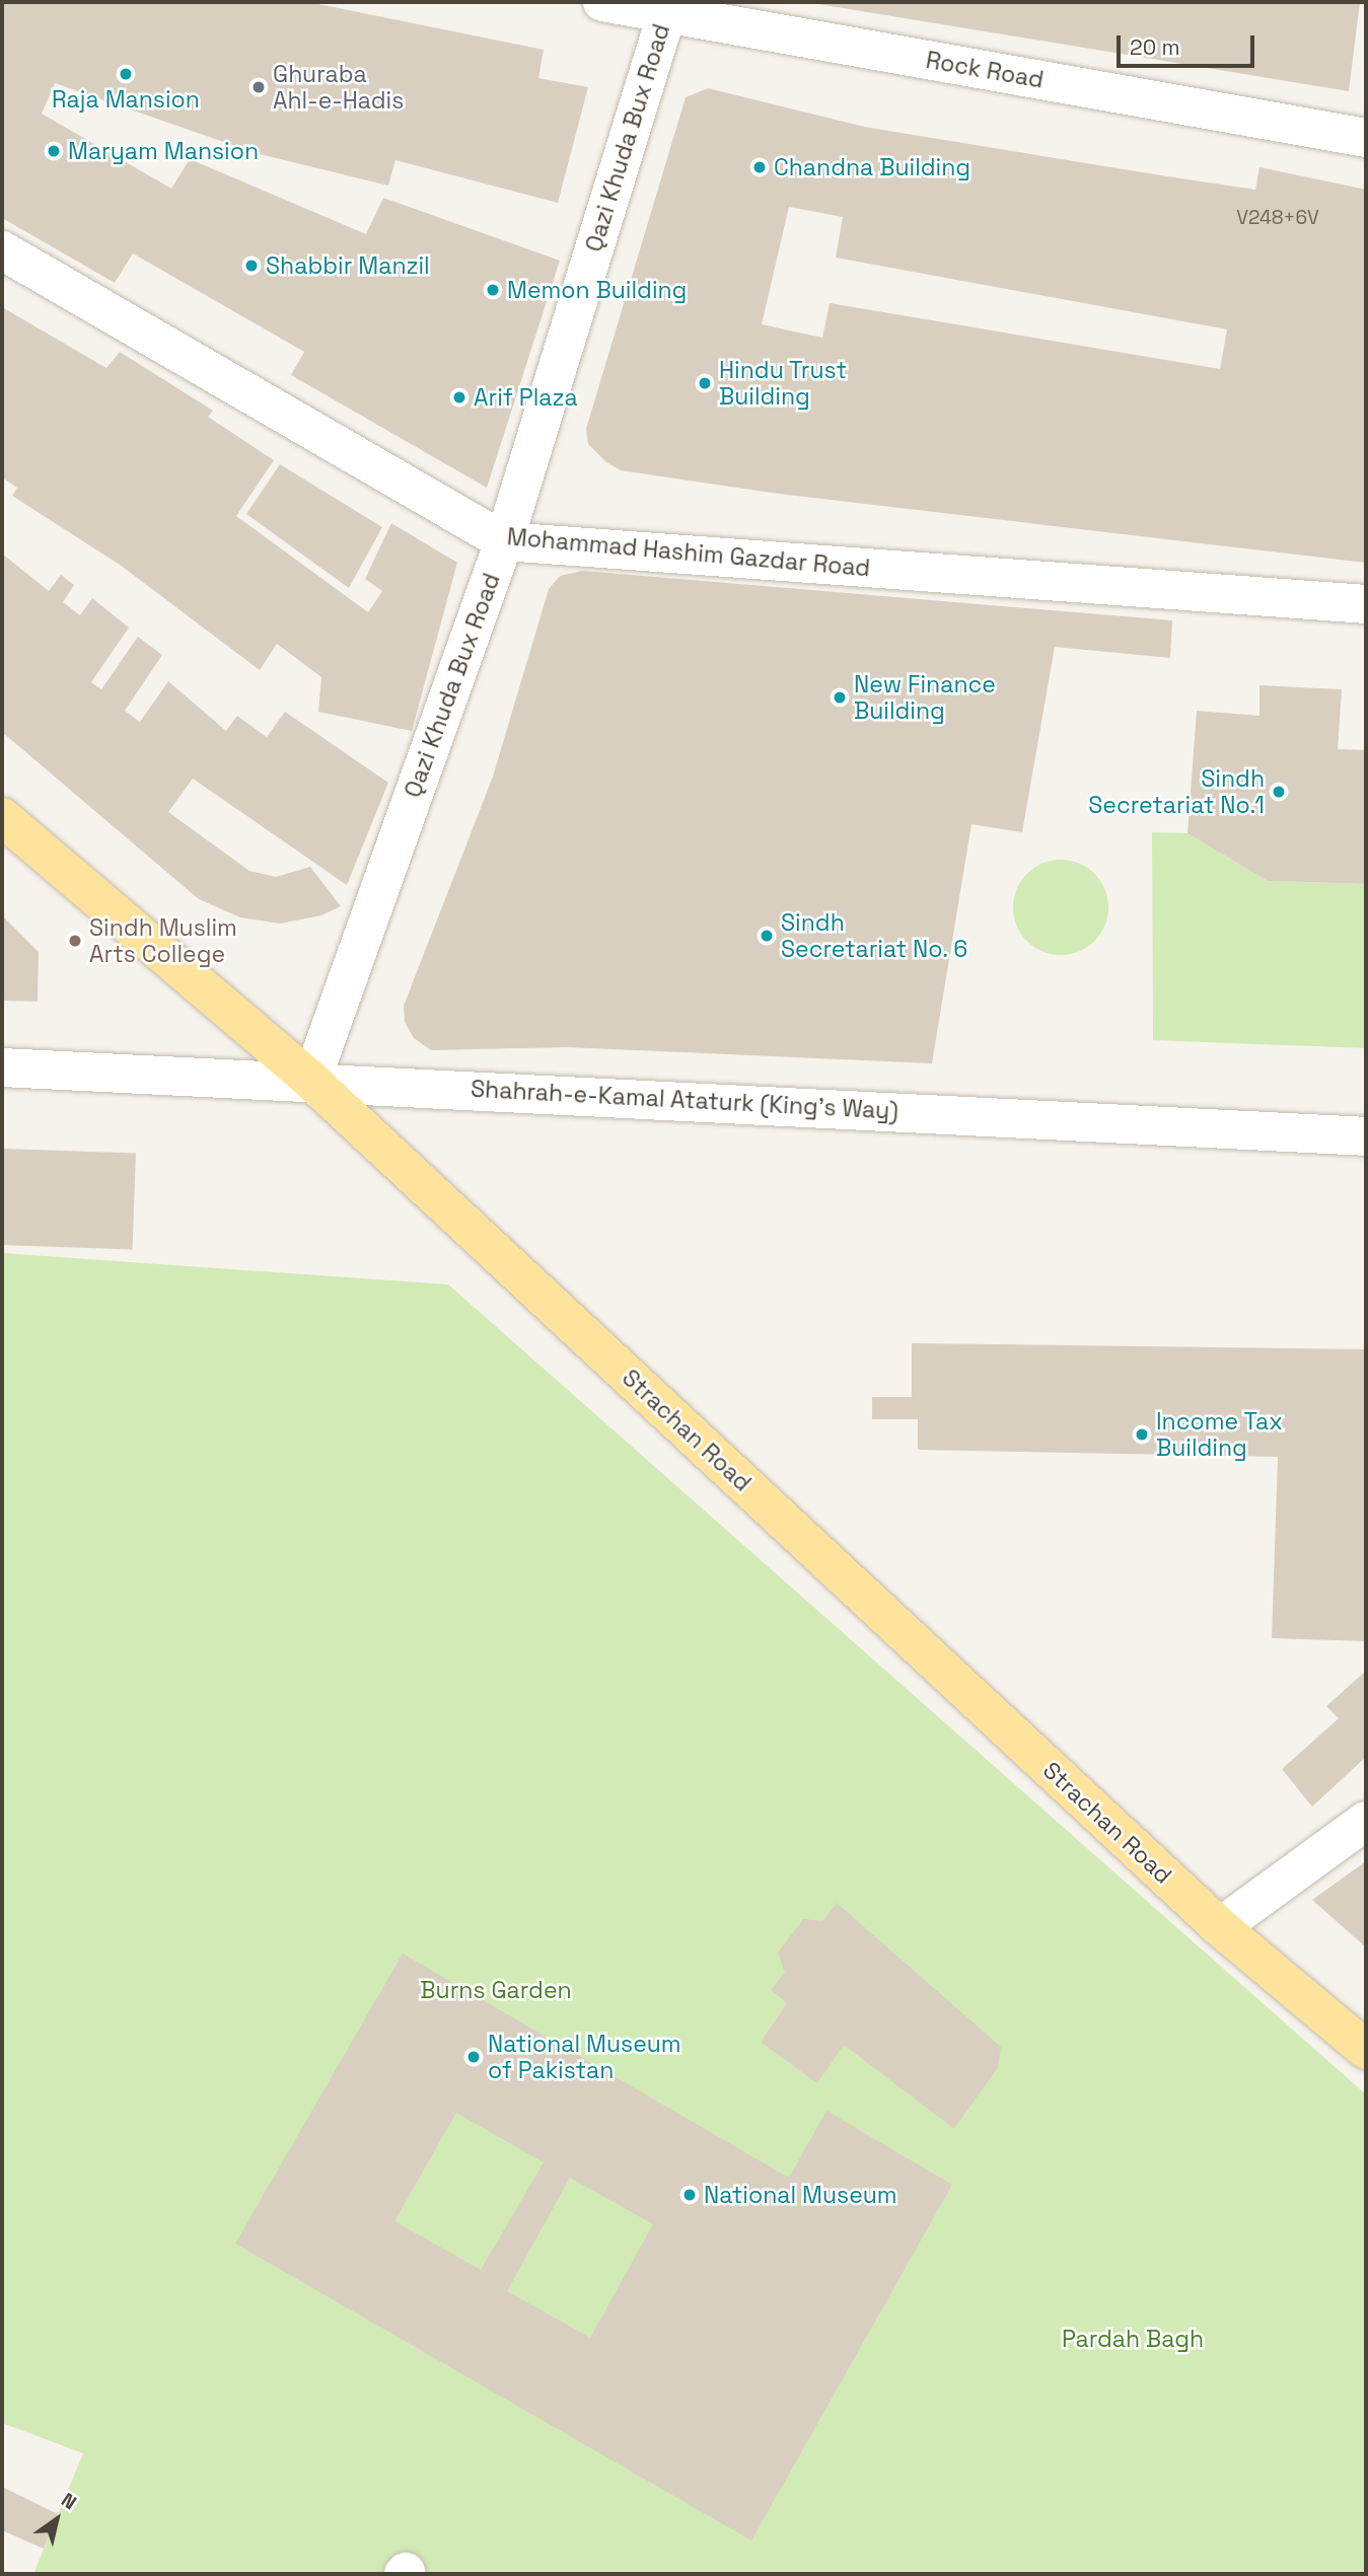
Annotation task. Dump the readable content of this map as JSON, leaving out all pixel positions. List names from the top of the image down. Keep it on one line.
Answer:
{"streets":{"main road":["Strachan Road"],"street":["Rock Road","Qazi Khuda Bux Road","Mohammad Hashim Gazdar Road","Shahrah-e-Kamal Ataturk (King's Way)"]},"crossings":[["Rock Road","Qazi Khuda Bux Road"],["Qazi Khuda Bux Road","Mohammad Hashim Gazdar Road"],["Qazi Khuda Bux Road","Shahrah-e-Kamal Ataturk (King's Way)"],["Qazi Khuda Bux Road","Strachan Road"],["Shahrah-e-Kamal Ataturk (King's Way)","Strachan Road"]],"parks":["Burns Garden","Pardah Bagh"],"places":["Raja Mansion","Ghuraba Ahl-e-Hadis","Maryam Mansion","Chandna Building","Shabbir Manzil","Memon Building","Hindu Trust Building","Arif Plaza","New Finance Building","Sindh Secretariat No.1","Sindh Secretariat No. 6","Sindh Muslim Arts College","Income Tax Building","National Museum of Pakistan","National Museum"],"house_numbers":["V248+6V"],"scale_bar":"20 m","north":"top right"}
